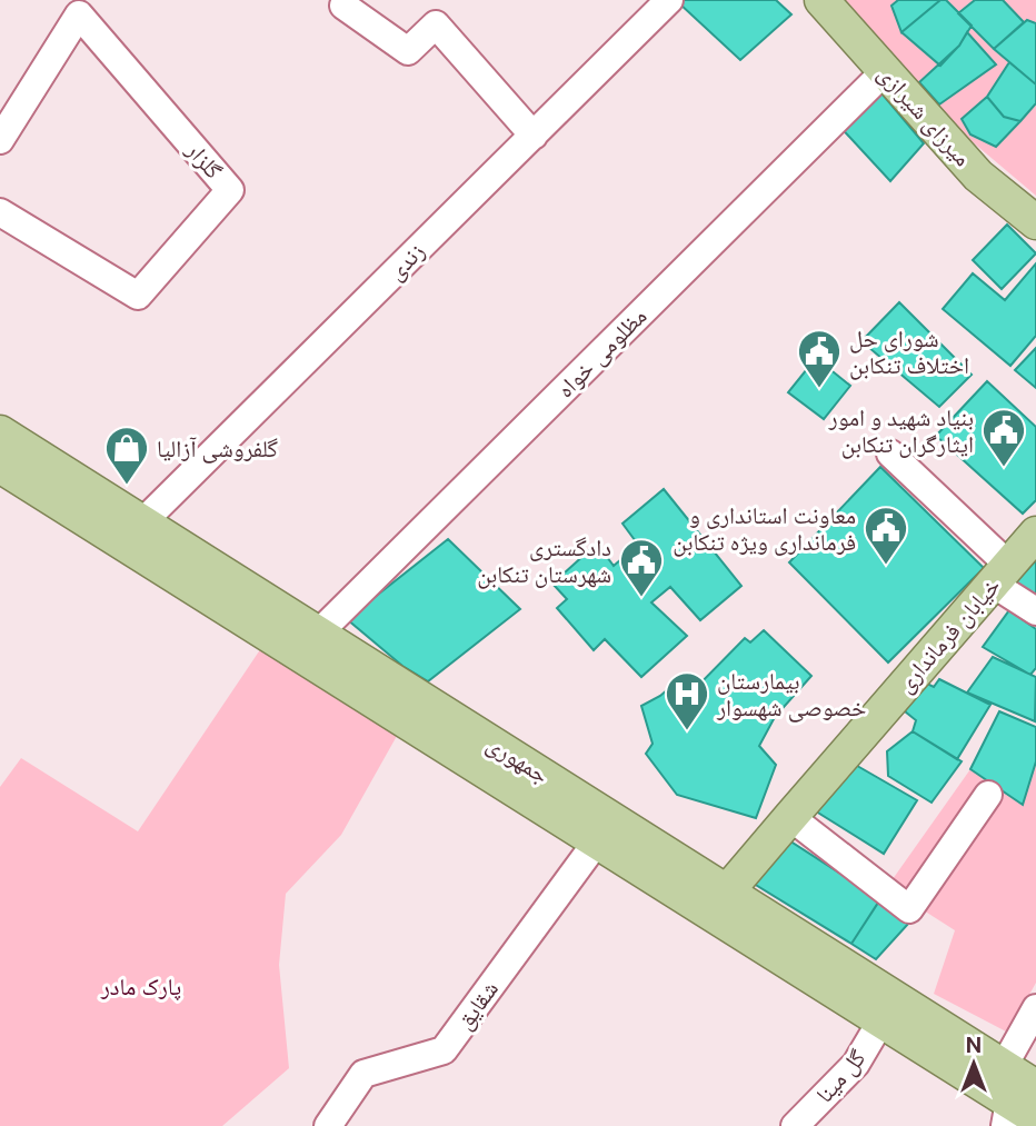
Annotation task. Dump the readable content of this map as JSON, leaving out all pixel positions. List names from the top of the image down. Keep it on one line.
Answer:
{"streets":{"main road":["میرزای شیرازی","خیابان فرمانداری","جمهوری"],"street":["گلزار","زندی","مظلومی خواه","شقایق","گل مینا"]},"crossings":[["میرزای شیرازی","مظلومی خواه"],["زندی","جمهوری"],["مظلومی خواه","جمهوری"],["خیابان فرمانداری","جمهوری"],["جمهوری","شقایق"],["جمهوری","گل مینا"]],"parks":["پارک مادر"],"places":{"public building":["شورای حل اختلاف تنکابن","بنیاد شهید و امور ایثارگران تنکابن","معاونت استانداری و فرمانداری ویژه تنکابن","دادگستری شهرستان تنکابن"],"shop":["گلفروشی آزالیا"],"hospital":["بیمارستان خصوصی شهسوار"]},"north":"top"}
